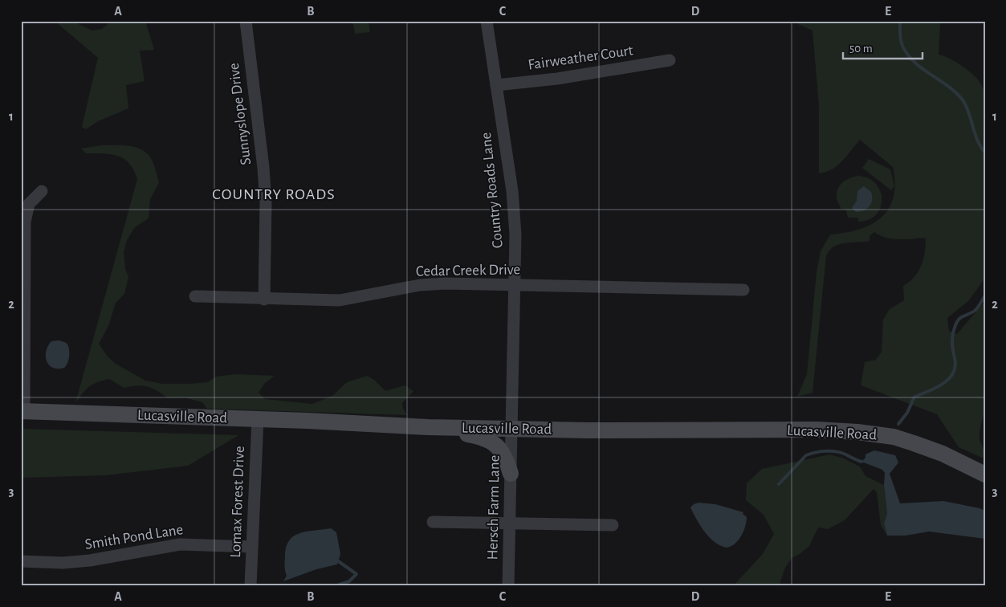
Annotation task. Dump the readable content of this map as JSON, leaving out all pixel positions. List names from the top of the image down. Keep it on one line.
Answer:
{"streets":{"street":["Fairweather Court","Sunnyslope Drive","Country Roads Lane","Cedar Creek Drive","Lucasville Road","Lomax Forest Drive","Hersch Farm Lane","Smith Pond Lane"]},"crossings":[["Fairweather Court","Country Roads Lane"],["Sunnyslope Drive","Cedar Creek Drive"],["Country Roads Lane","Cedar Creek Drive"],["Country Roads Lane","Lucasville Road"],["Country Roads Lane","Hersch Farm Lane"],["Lucasville Road","Lomax Forest Drive"],["Lucasville Road","Hersch Farm Lane"],["Lomax Forest Drive","Smith Pond Lane"]],"districts":["COUNTRY ROADS"],"scale_bar":"50 m","grid":{"columns":["A","B","C","D","E"],"rows":["1","2","3"]}}
